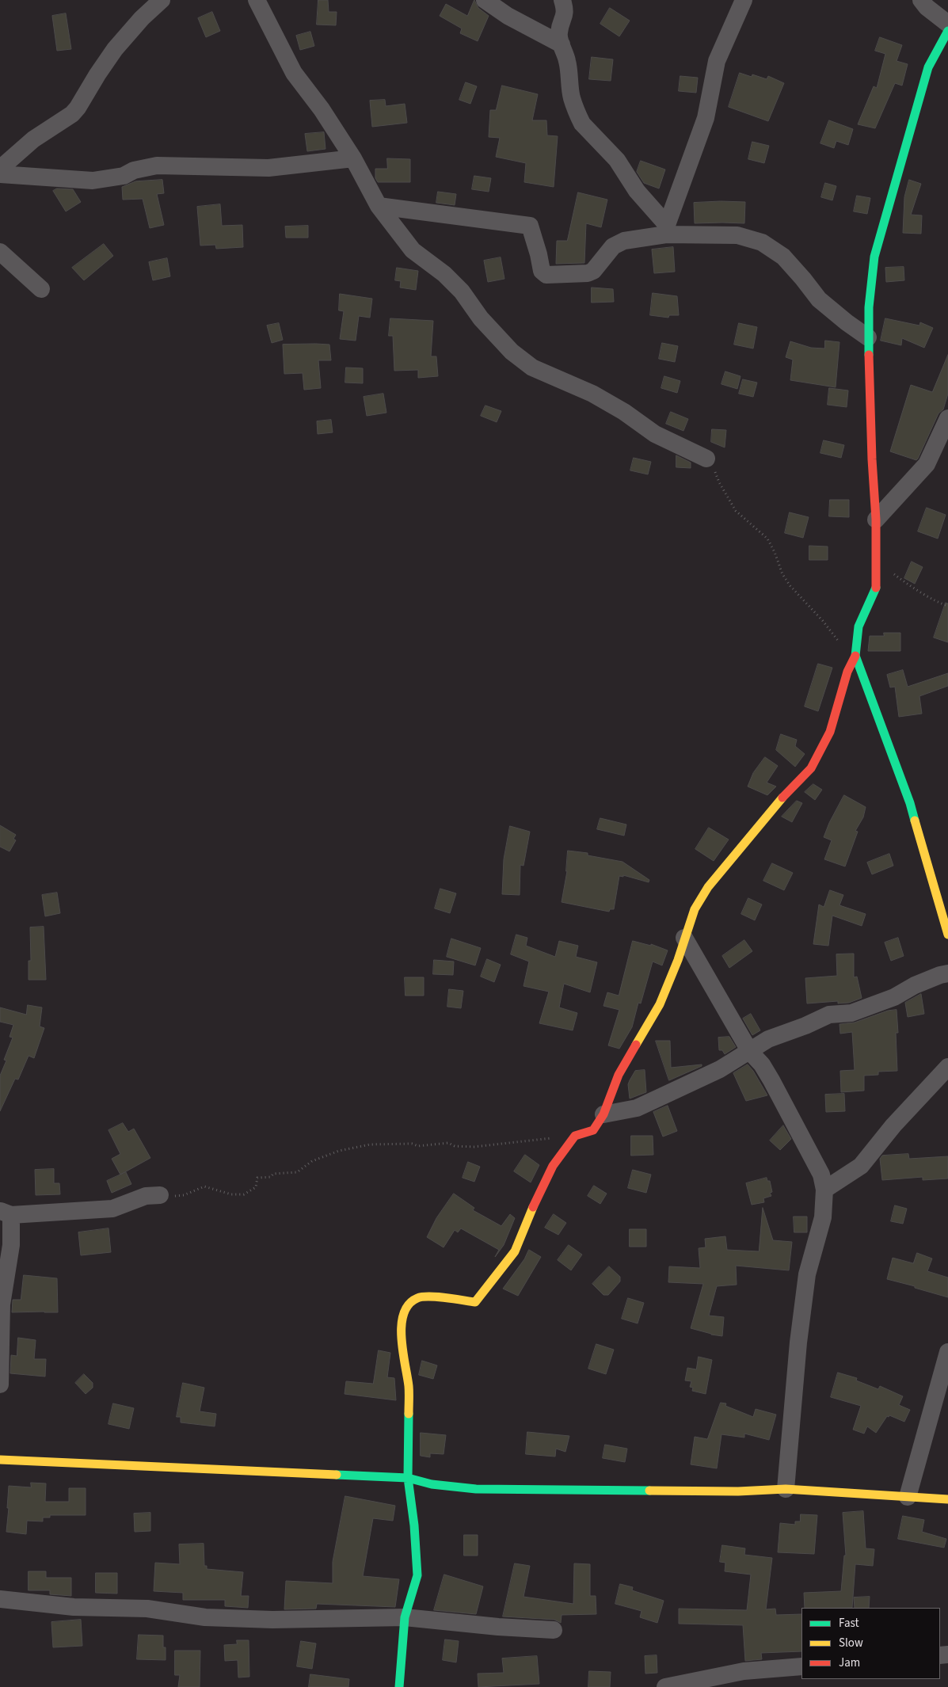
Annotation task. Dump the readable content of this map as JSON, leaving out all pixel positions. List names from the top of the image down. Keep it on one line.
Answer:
{"legend":["Fast","Slow","Jam"]}
